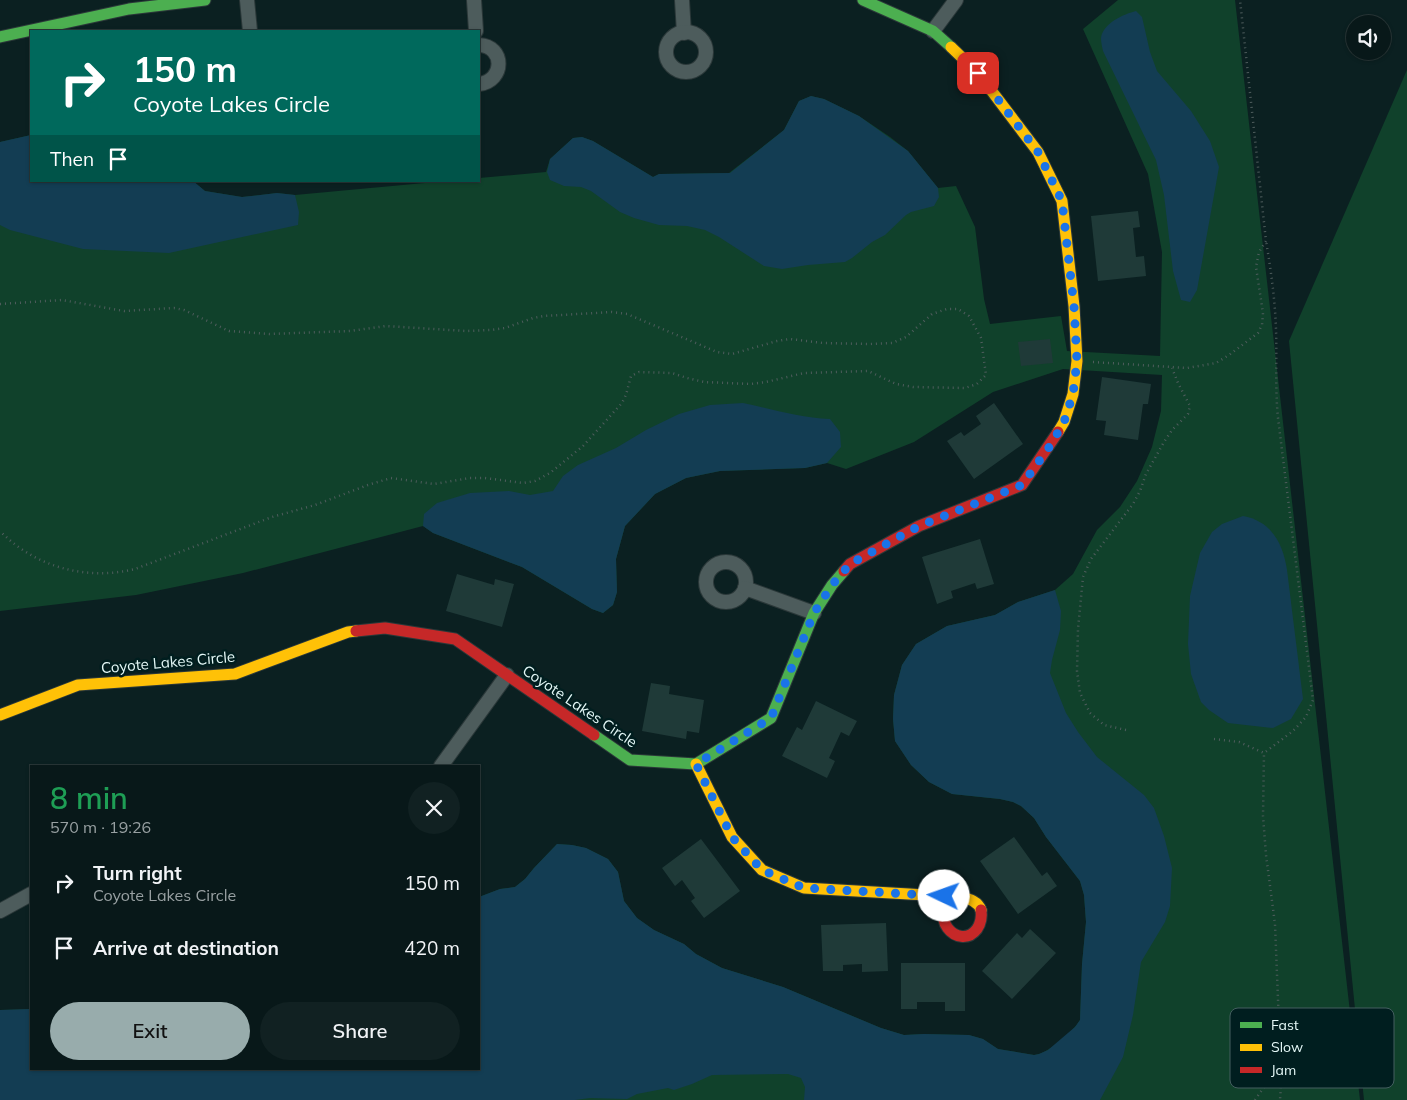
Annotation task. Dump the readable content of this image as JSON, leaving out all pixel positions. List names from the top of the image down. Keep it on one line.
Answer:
{"streets":{"street":["Coyote Lakes Circle"]},"legend":["Fast","Slow","Jam"],"page":{"turn":["150 m","Coyote Lakes Circle"],"then":"Then","heading":["8 min","570 m · 19:26"],"list":[{"name":"Turn right","note":"Coyote Lakes Circle","value":"150 m"},{"name":"Arrive at destination","value":"420 m"}],"buttons":["Exit","Share"]}}
